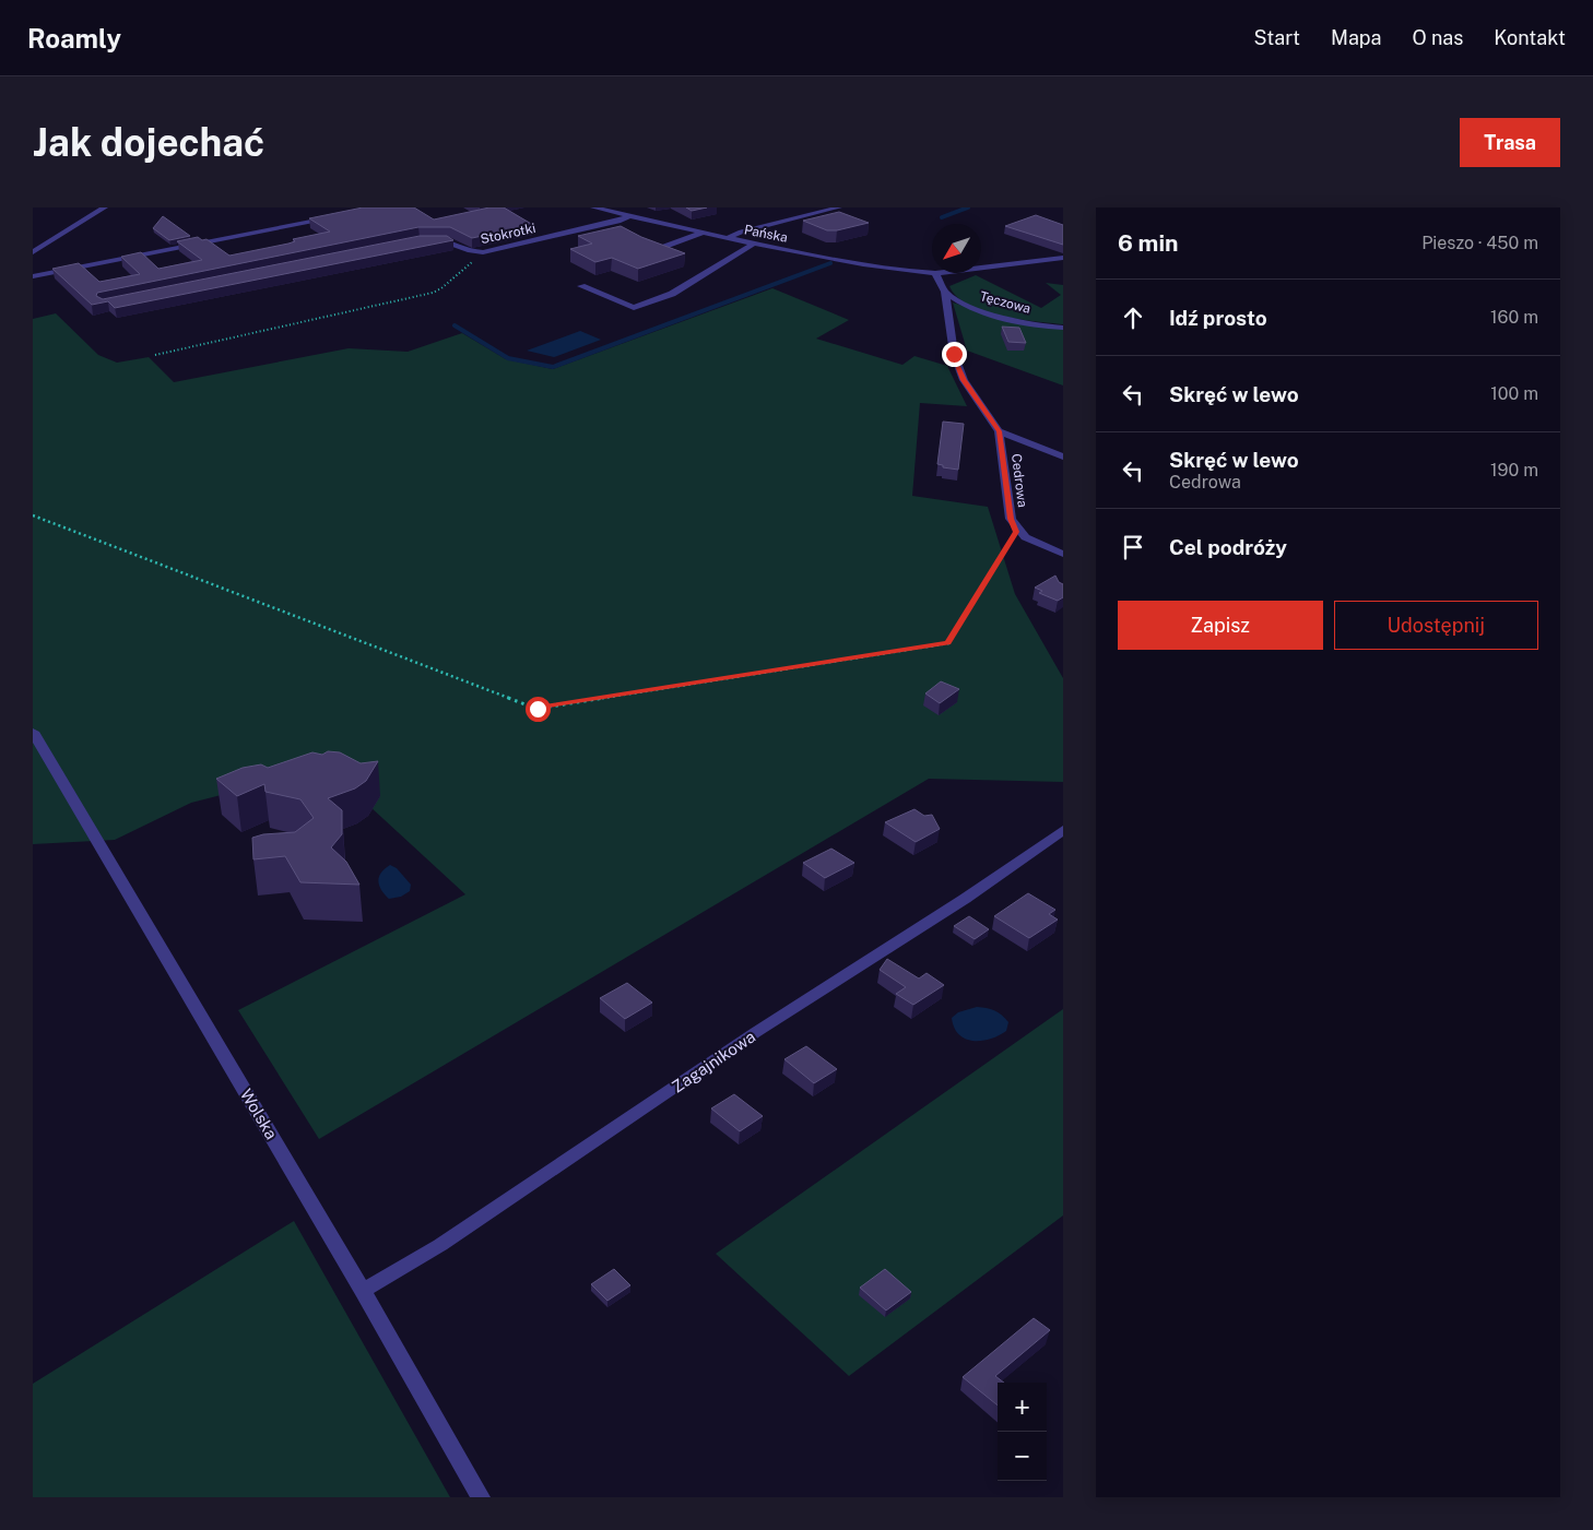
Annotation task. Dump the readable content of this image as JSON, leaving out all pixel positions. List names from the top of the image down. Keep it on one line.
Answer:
{"streets":{"street":["Stokrotki","Pańska","Tęczowa","Cedrowa","Zagajnikowa","Wolska"]},"crossings":[["Stokrotki","Pańska"],["Tęczowa","Cedrowa"],["Zagajnikowa","Wolska"]],"north":"bottom left","page":{"header":"Roamly","nav":["Start","Mapa","O nas","Kontakt"],"buttons":["Trasa",["Zapisz","Udostępnij"]],"title":"Jak dojechać","heading":["6 min","Pieszo · 450 m"],"list":[["Idź prosto","160 m"],["Skręć w lewo","100 m"],["Skręć w lewo","Cedrowa","190 m"],"Cel podróży"],"map_buttons":["+","−"]}}
